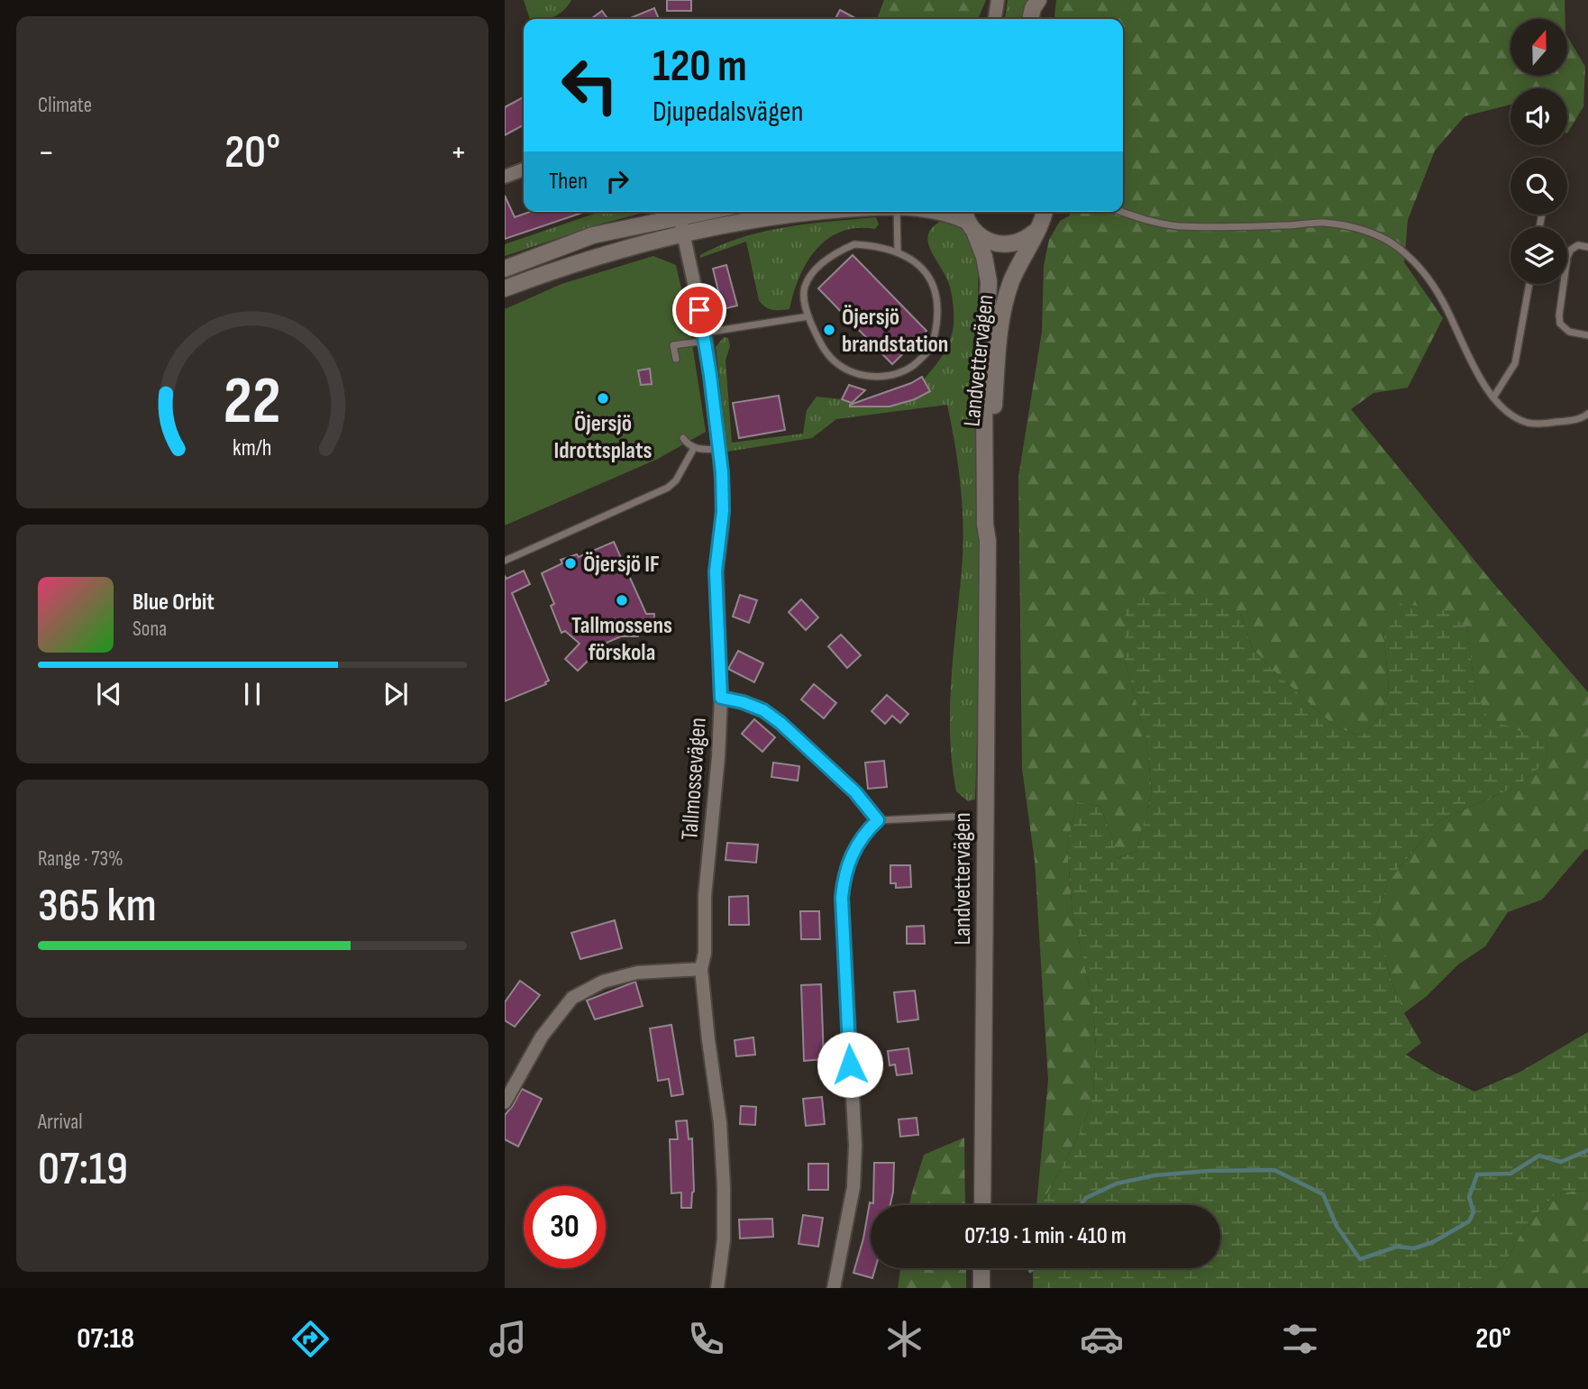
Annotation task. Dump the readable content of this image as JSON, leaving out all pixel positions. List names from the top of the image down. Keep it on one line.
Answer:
{"streets":{"street":["Landvettervägen","Tallmossevägen"]},"places":["Öjersjö brandstation","Öjersjö Idrottsplats","Öjersjö IF","Tallmossens förskola"],"north":"top","page":{"tile":["Climate",["Range · 73%","365 km"],["Arrival","07:19"]],"turn":["120 m","Djupedalsvägen"],"heat":["−","20°","+"],"then":"Then","song":["Blue Orbit","Sona"],"limit":"30","trip":"07:19 · 1 min · 410 m","tabs":["07:18","20°"],"gauge":["22","km/h"]}}
